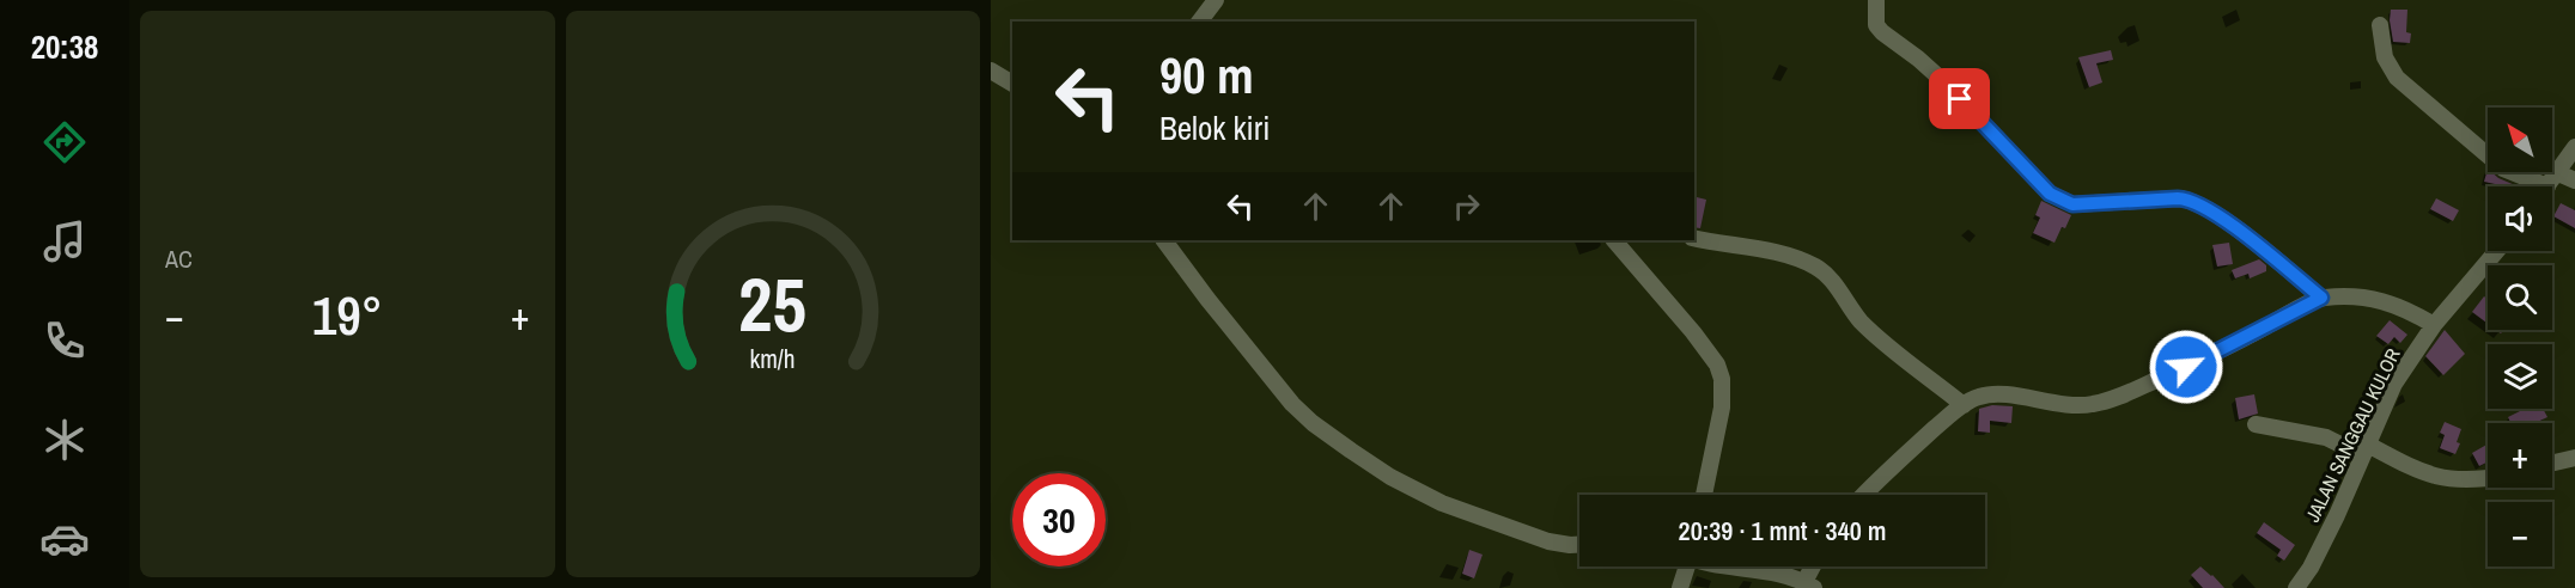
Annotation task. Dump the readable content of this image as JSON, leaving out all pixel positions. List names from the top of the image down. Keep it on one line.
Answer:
{"streets":{"street":["JALAN SANGGAU KULOR"]},"north":"top left","page":{"tabs":"20:38","tile":"AC","turn":["90 m","Belok kiri"],"map_buttons":["+","−"],"heat":["−","19°","+"],"limit":"30","trip":"20:39 · 1 mnt · 340 m","gauge":["25","km/h"]}}
